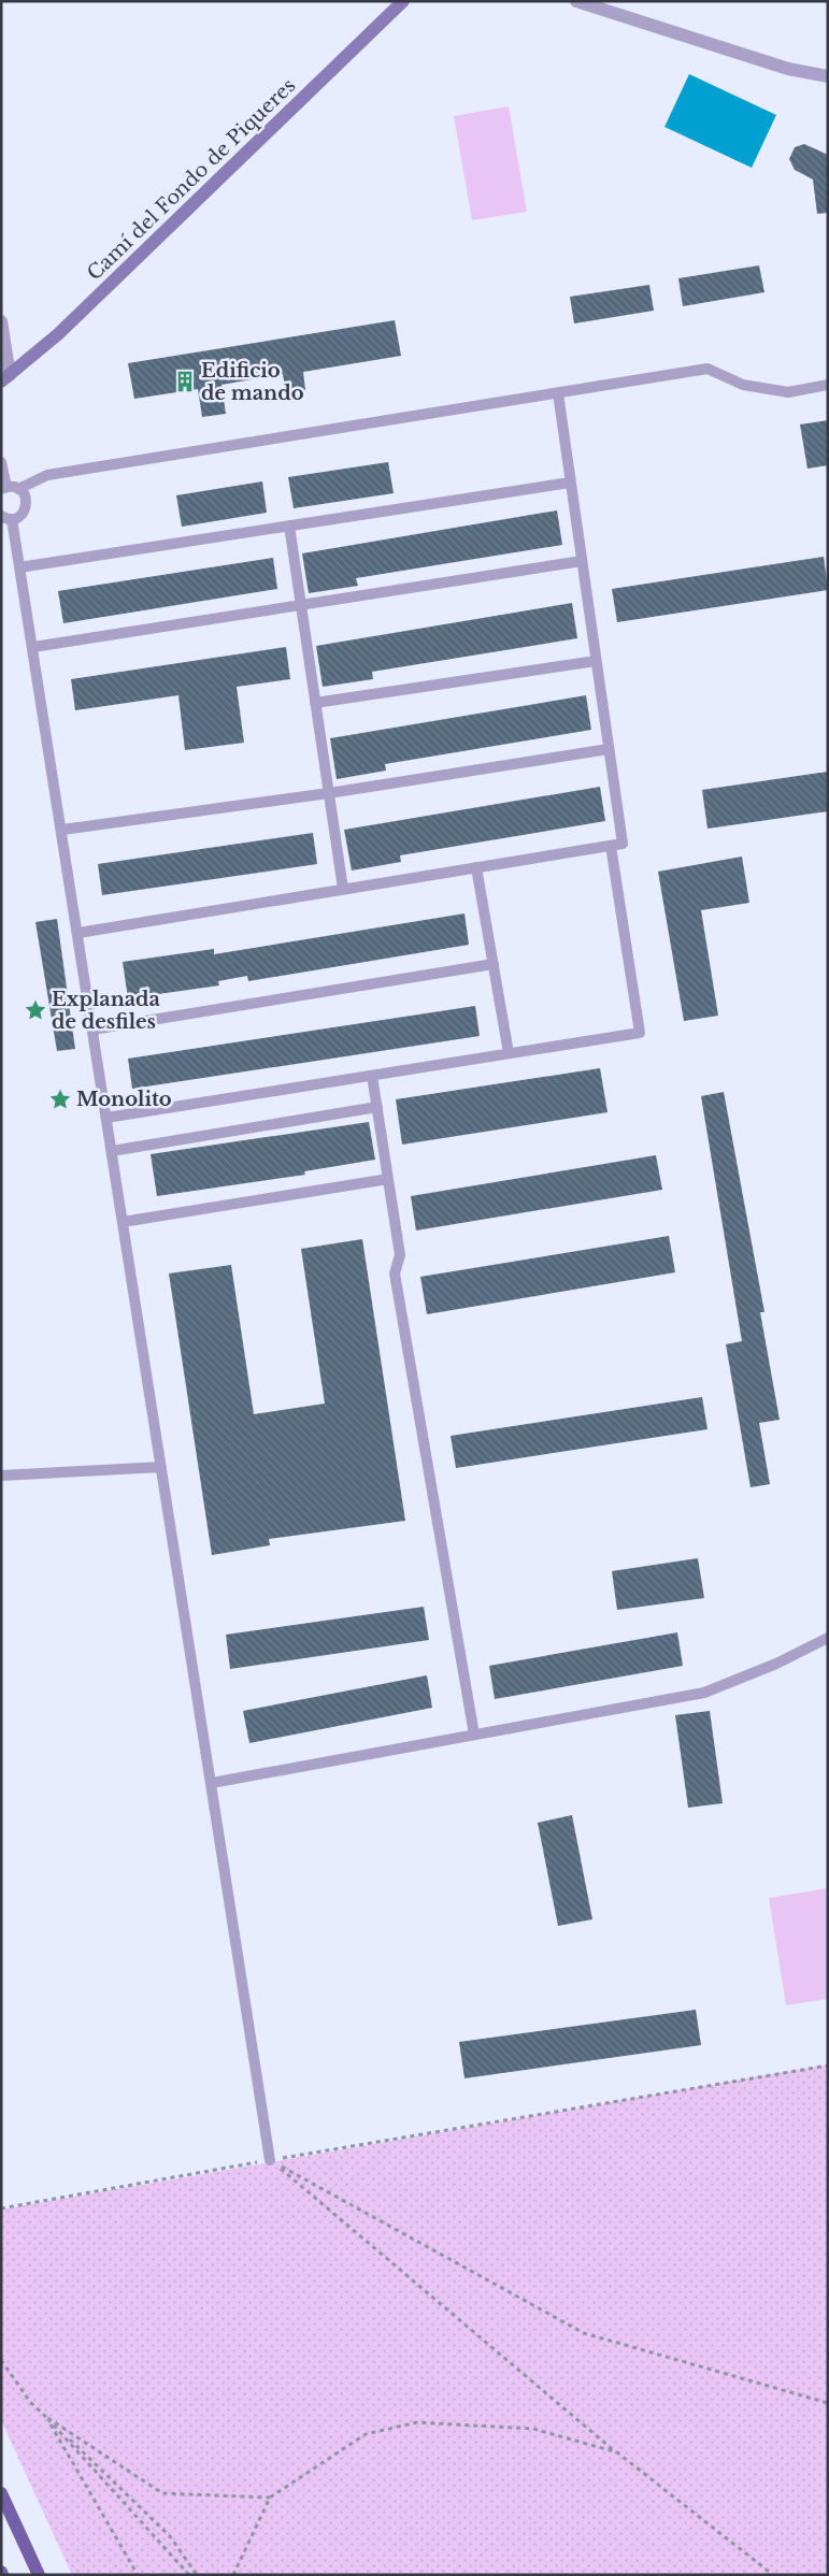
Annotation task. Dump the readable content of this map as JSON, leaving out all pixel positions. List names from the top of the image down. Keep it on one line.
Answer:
{"streets":{"street":["Camí del Fondo de Piqueres"]},"places":{"building":["Edificio de mando"],"place":["Explanada de desfiles","Monolito"]}}
